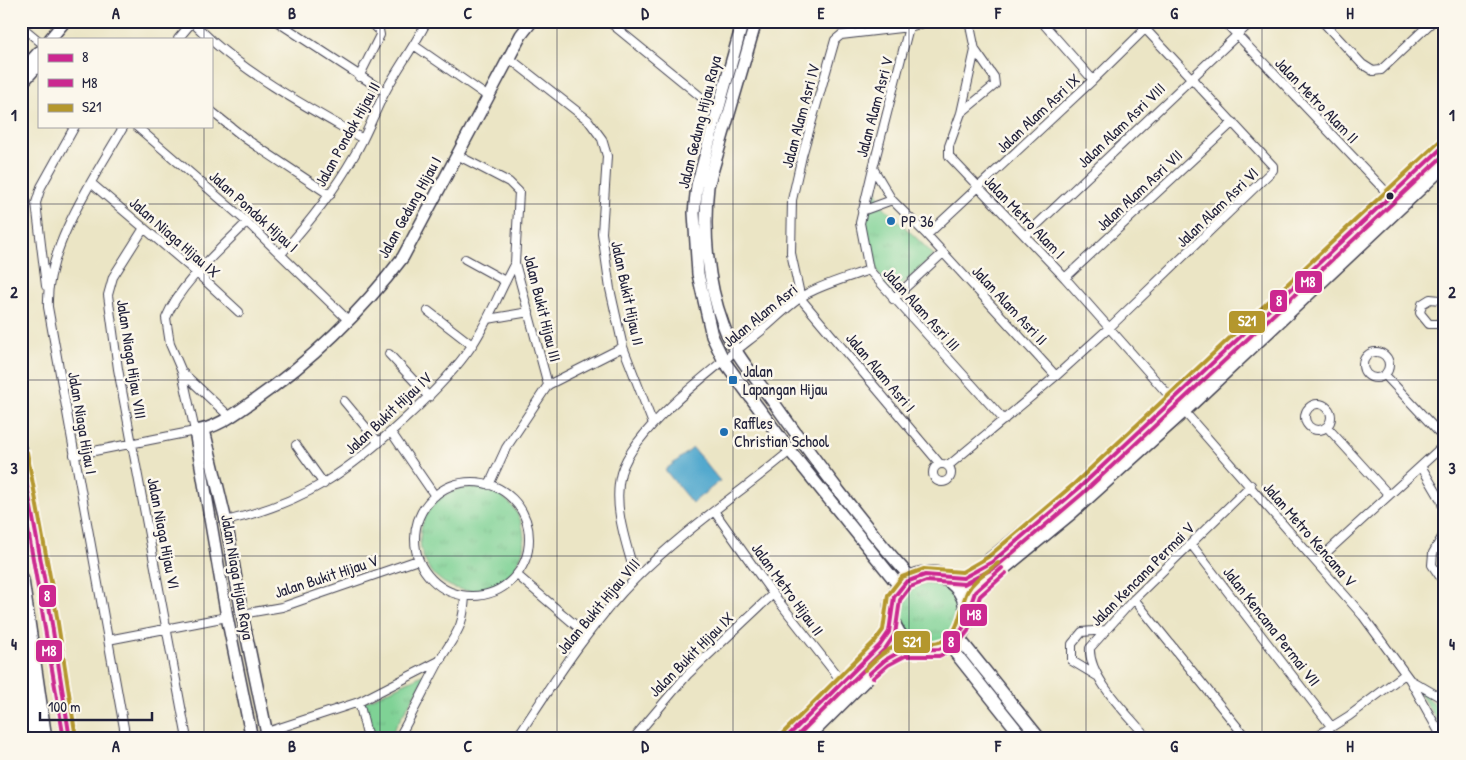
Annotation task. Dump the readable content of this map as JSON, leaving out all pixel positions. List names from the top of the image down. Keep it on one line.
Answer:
{"streets":{"street":["Jalan Metro Alam II","Jalan Alam Asri V","Jalan Alam Asri IX","Jalan Alam Asri IV","Jalan Gedung Hijau Raya","Jalan Alam Asri VIII","Jalan Pondok Hijau II","Jalan Alam Asri VII","Jalan Gedung Hijau I","Jalan Alam Asri VI","Jalan Pondok Hijau I","Jalan Metro Alam I","Jalan Niaga Hijau IX","Jalan Bukit Hijau II","Jalan Alam Asri II","Jalan Bukit Hijau III","Jalan Alam Asri III","Jalan Alam Asri","Jalan Niaga Hijau VIII","Jalan Alam Asri I","Jalan Bukit Hijau IV","Jalan Niaga Hijau I","Jalan Niaga Hijau VI","Jalan Metro Kencana V","Jalan Kencana Permai V","Jalan Bukit Hijau V","Jalan Niaga Hijau Raya","Jalan Metro Hijau II","Jalan Bukit Hijau VIII","Jalan Kencana Permai VII","Jalan Bukit Hijau IX"]},"crossings":[["Jalan Metro Alam II","Jalan Alam Asri VIII"],["Jalan Alam Asri V","Jalan Alam Asri IX"],["Jalan Alam Asri V","Jalan Alam Asri IV"],["Jalan Alam Asri V","Jalan Alam Asri II"],["Jalan Alam Asri V","Jalan Alam Asri III"],["Jalan Alam Asri IX","Jalan Alam Asri VI"],["Jalan Alam Asri IX","Jalan Metro Alam I"],["Jalan Alam Asri IX","Jalan Alam Asri II"],["Jalan Alam Asri IV","Jalan Alam Asri"],["Jalan Alam Asri IV","Jalan Alam Asri I"],["Jalan Gedung Hijau Raya","Jalan Alam Asri"],["Jalan Gedung Hijau Raya","Jalan Bukit Hijau VIII"],["Jalan Alam Asri VIII","Jalan Alam Asri VI"],["Jalan Alam Asri VIII","Jalan Metro Alam I"],["Jalan Pondok Hijau II","Jalan Pondok Hijau I"],["Jalan Alam Asri VII","Jalan Alam Asri VI"],["Jalan Alam Asri VII","Jalan Metro Alam I"],["Jalan Gedung Hijau I","Jalan Pondok Hijau I"],["Jalan Gedung Hijau I","Jalan Bukit Hijau II"],["Jalan Gedung Hijau I","Jalan Bukit Hijau III"],["Jalan Gedung Hijau I","Jalan Niaga Hijau Raya"],["Jalan Alam Asri VI","Jalan Metro Alam I"],["Jalan Alam Asri VI","Jalan Alam Asri I"],["Jalan Metro Alam I","Jalan Alam Asri I"],["Jalan Metro Alam I","Jalan Metro Kencana V"],["Jalan Niaga Hijau IX","Jalan Niaga Hijau VIII"],["Jalan Niaga Hijau IX","Jalan Niaga Hijau I"],["Jalan Alam Asri II","Jalan Alam Asri I"],["Jalan Bukit Hijau III","Jalan Bukit Hijau IV"],["Jalan Alam Asri III","Jalan Alam Asri"],["Jalan Alam Asri III","Jalan Alam Asri I"],["Jalan Alam Asri","Jalan Alam Asri I"],["Jalan Niaga Hijau VIII","Jalan Niaga Hijau VI"],["Jalan Bukit Hijau IV","Jalan Niaga Hijau Raya"],["Jalan Metro Kencana V","Jalan Kencana Permai V"],["Jalan Kencana Permai V","Jalan Kencana Permai VII"],["Jalan Bukit Hijau V","Jalan Niaga Hijau Raya"],["Jalan Metro Hijau II","Jalan Bukit Hijau VIII"],["Jalan Metro Hijau II","Jalan Bukit Hijau IX"]],"places":{"other":["PP 36","Raffles Christian School"],"transit":["Jalan Lapangan Hijau"]},"lines":["transit line S21","transit line 8","transit line M8"],"legend":["8","M8","S21"],"scale_bar":"100 m","grid":{"columns":["A","B","C","D","E","F","G","H"],"rows":["1","2","3","4"]}}
